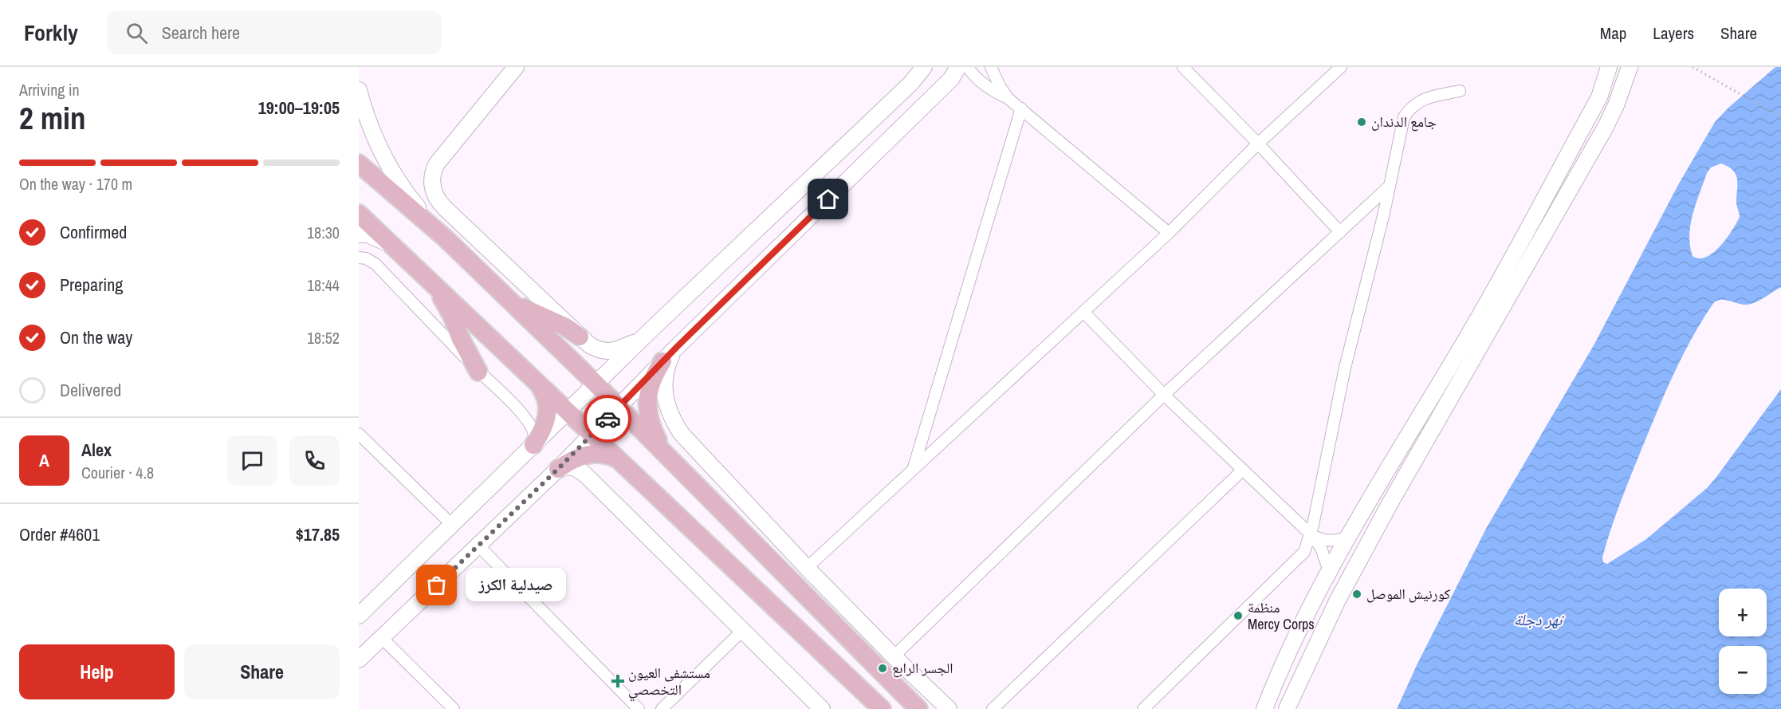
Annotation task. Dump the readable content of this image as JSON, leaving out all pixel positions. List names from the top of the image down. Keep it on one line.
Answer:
{"water":["نهر دجلة"],"places":{"other":["جامع الدندان","صيدلية الكرز","كورنيش الموصل","منظمة Mercy Corps","الجسر الرابع"],"health":["مستشفى العيون التخصصي"]},"page":{"header":"Forkly","search":"Search here","nav":["Map","Layers","Share"],"heading":["2 min","Arriving in","19:00–19:05"],"panel":["Alex","Courier · 4.8","Order #4601","$17.85"],"bar":"On the way · 170 m","list":[["Confirmed","18:30"],["Preparing","18:44"],["On the way","18:52"],"Delivered"],"round":"A","bubble":"صيدلية الكرز","map_buttons":["+","−"],"buttons":["Help","Share"]}}
